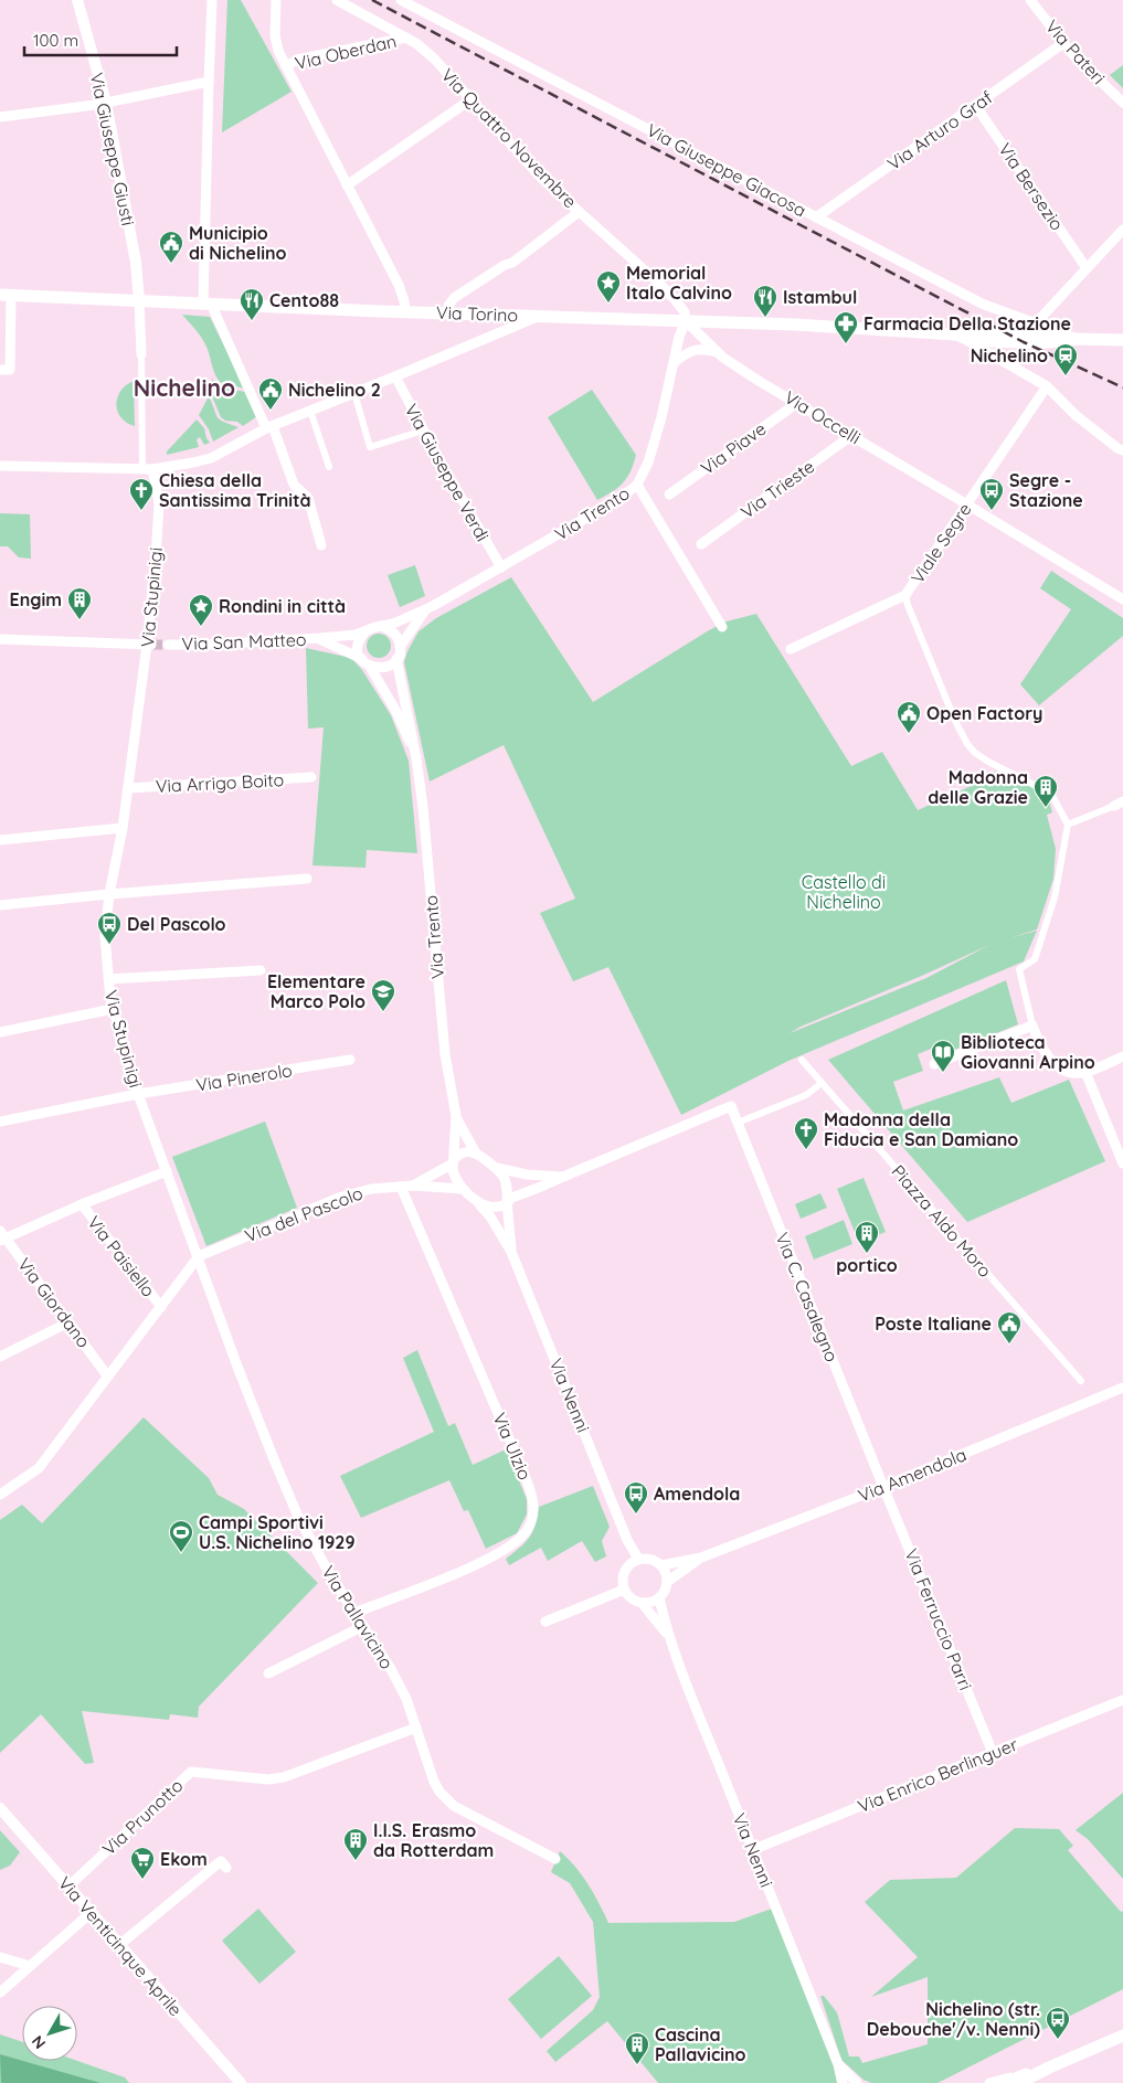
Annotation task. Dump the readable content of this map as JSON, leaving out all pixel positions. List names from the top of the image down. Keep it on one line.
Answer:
{"streets":{"main road":["Via Torino"],"street":["Via Oberdan","Via Pateri","Via Arturo Graf","Via Quattro Novembre","Via Giuseppe Giusti","Via Giuseppe Giacosa","Via Bersezio","Via Occelli","Via Piave","Via Giuseppe Verdi","Via Trieste","Via Trento","Viale Segre","Via Stupinigi","Via San Matteo","Via Arrigo Boito","Via Pinerolo","Via del Pascolo","Piazza Aldo Moro","Via Paisiello","Via C. Casalegno","Via Giordano","Via Nenni","Via Ulzio","Via Amendola","Via Pallavicino","Via Ferruccio Parri","Via Enrico Berlinguer","Via Prunotto","Via Venticinque Aprile"]},"crossings":[["Via Oberdan","Via Quattro Novembre"],["Via Pateri","Via Arturo Graf"],["Via Arturo Graf","Via Giuseppe Giacosa"],["Via Arturo Graf","Via Bersezio"],["Via Quattro Novembre","Via Torino"],["Via Quattro Novembre","Via Occelli"],["Via Quattro Novembre","Via Trento"],["Via Giuseppe Giusti","Via Torino"],["Via Giuseppe Giusti","Via Stupinigi"],["Via Giuseppe Giacosa","Via Torino"],["Via Torino","Via Occelli"],["Via Torino","Via Trento"],["Via Torino","Via Stupinigi"],["Via Occelli","Via Piave"],["Via Occelli","Via Trieste"],["Via Occelli","Via Trento"],["Via Occelli","Viale Segre"],["Via Giuseppe Verdi","Via Trento"],["Via Trento","Via San Matteo"],["Via Trento","Via del Pascolo"],["Via Trento","Via Nenni"],["Via Stupinigi","Via Arrigo Boito"],["Via Stupinigi","Via Pinerolo"],["Via Stupinigi","Via del Pascolo"],["Via Stupinigi","Via Pallavicino"],["Via del Pascolo","Via Nenni"],["Via del Pascolo","Via Ulzio"],["Via del Pascolo","Via Pallavicino"],["Via C. Casalegno","Via Amendola"],["Via C. Casalegno","Via Ferruccio Parri"],["Via Nenni","Via Amendola"],["Via Nenni","Via Enrico Berlinguer"],["Via Ulzio","Via Pallavicino"],["Via Amendola","Via Ferruccio Parri"],["Via Pallavicino","Via Prunotto"],["Via Ferruccio Parri","Via Enrico Berlinguer"],["Via Prunotto","Via Venticinque Aprile"]],"districts":["Nichelino"],"parks":["Castello di Nichelino"],"places":{"public building":["Municipio di Nichelino","Nichelino 2","Open Factory","Poste Italiane"],"place":["Memorial Italo Calvino","Rondini in città"],"restaurant":["Istambul","Cento88"],"pharmacy":["Farmacia Della Stazione"],"station":["Nichelino"],"church":["Chiesa della Santissima Trinità","Madonna della Fiducia e San Damiano"],"bus stop":["Segre - Stazione","Del Pascolo","Amendola","Nichelino (str. Debouche'/v. Nenni)"],"building":["Engim","Madonna delle Grazie","portico","I.I.S. Erasmo da Rotterdam","Cascina Pallavicino"],"school or university":["Elementare Marco Polo"],"library":["Biblioteca Giovanni Arpino"],"sports":["Campi Sportivi U.S. Nichelino 1929"],"supermarket":["Ekom"]},"scale_bar":"100 m","north":"bottom left"}
